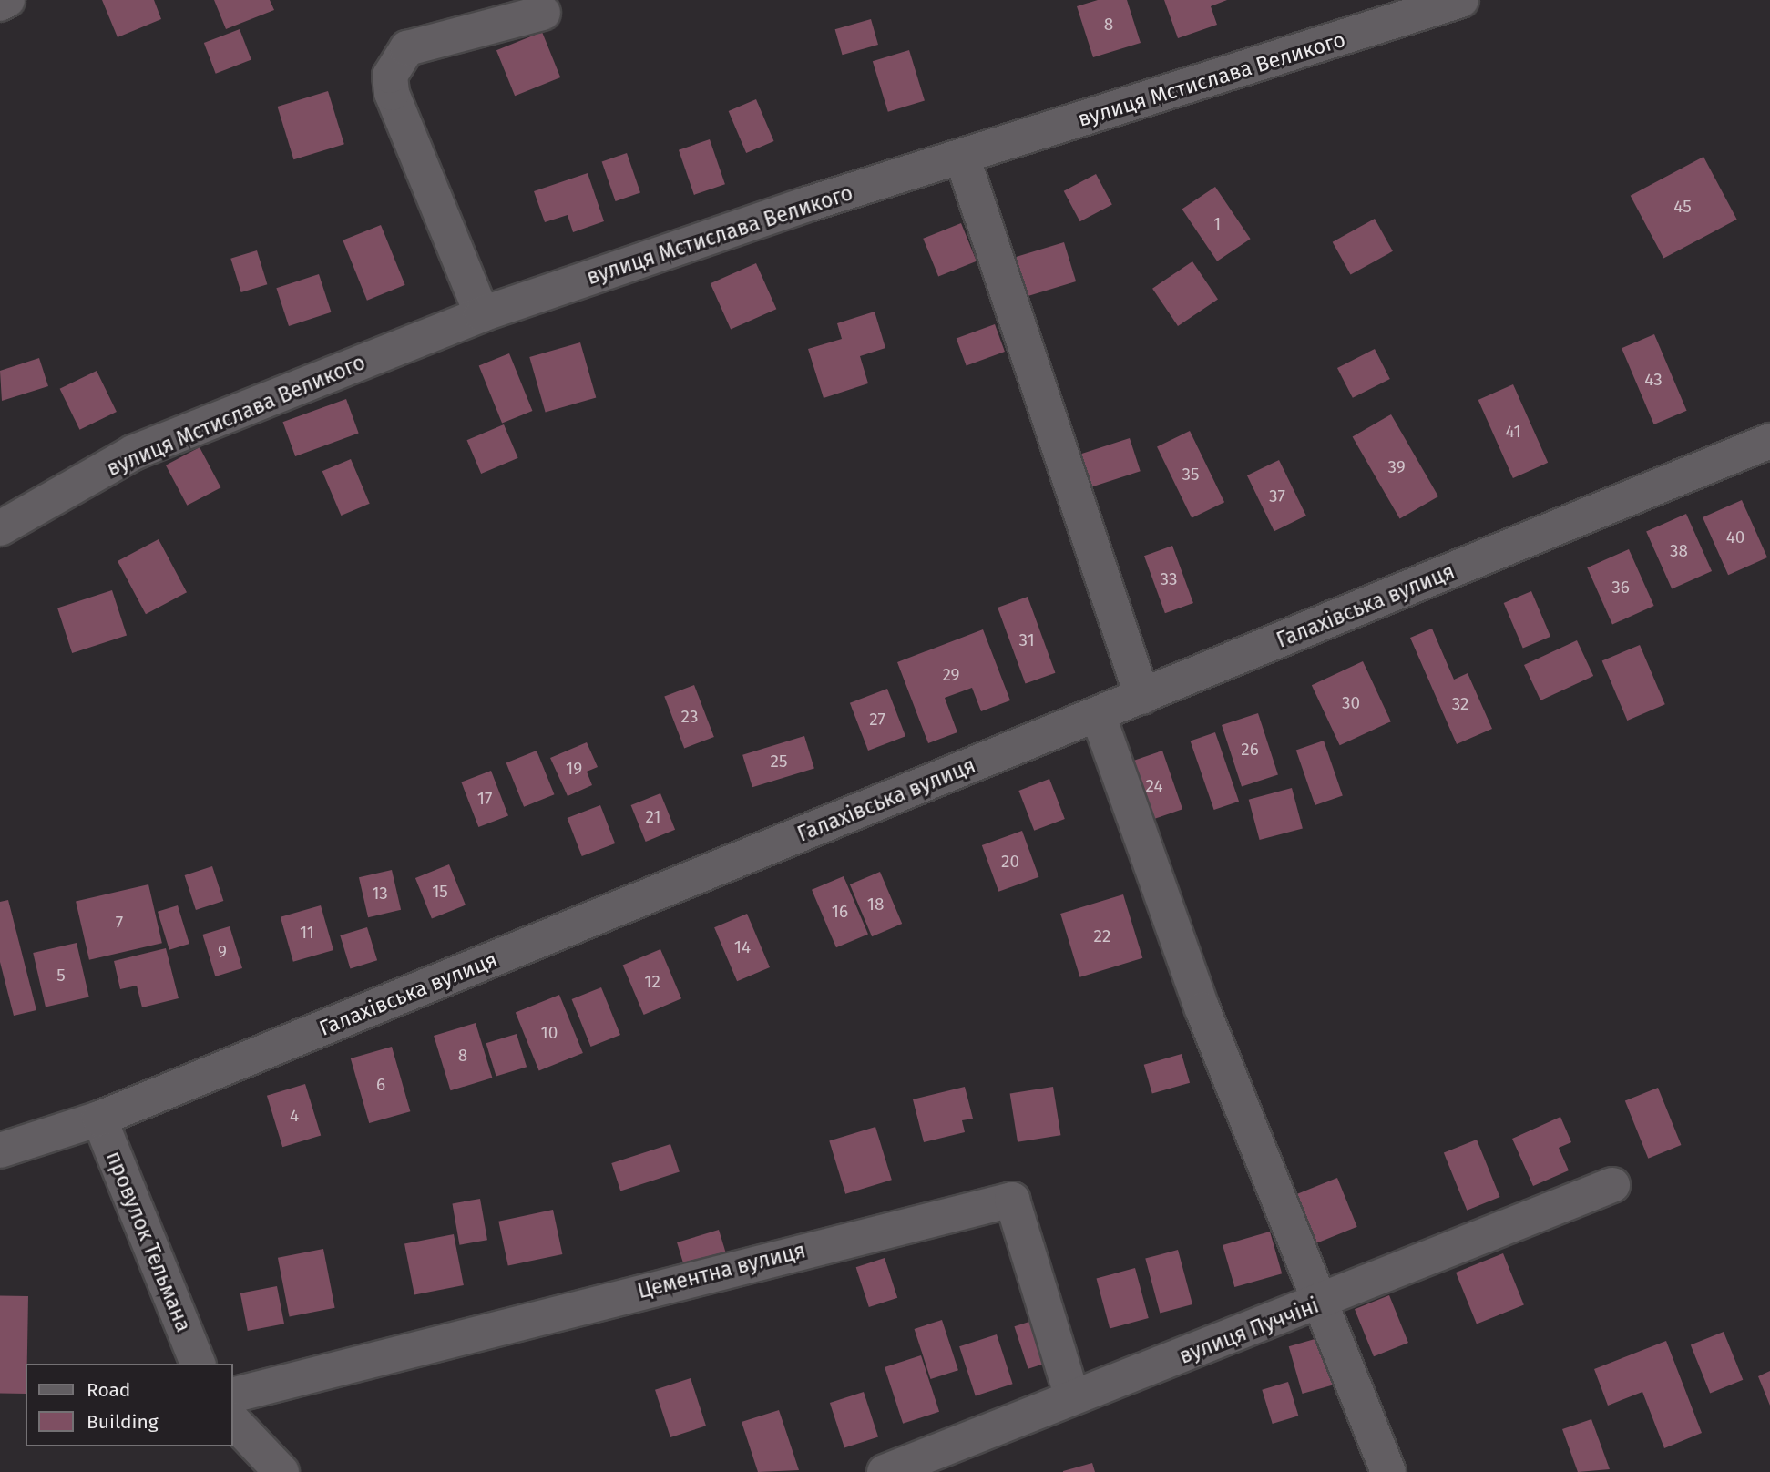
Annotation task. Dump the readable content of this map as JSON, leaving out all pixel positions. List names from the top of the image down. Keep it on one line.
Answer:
{"streets":{"street":["вулиця Мстислава Великого","Галахівська вулиця","провулок Тельмана","Цементна вулиця","вулиця Пуччіні"]},"crossings":[["Галахівська вулиця","провулок Тельмана"],["Цементна вулиця","вулиця Пуччіні"]],"house_numbers":["8","45","1","43","41","39","35","37","40","38","33","36","31","29","30","32","23","27","26","25","19","24","17","21","20","15","13","18","16","7","11","22","14","9","5","12","10","8","6","4"],"legend":["Road","Building"]}
